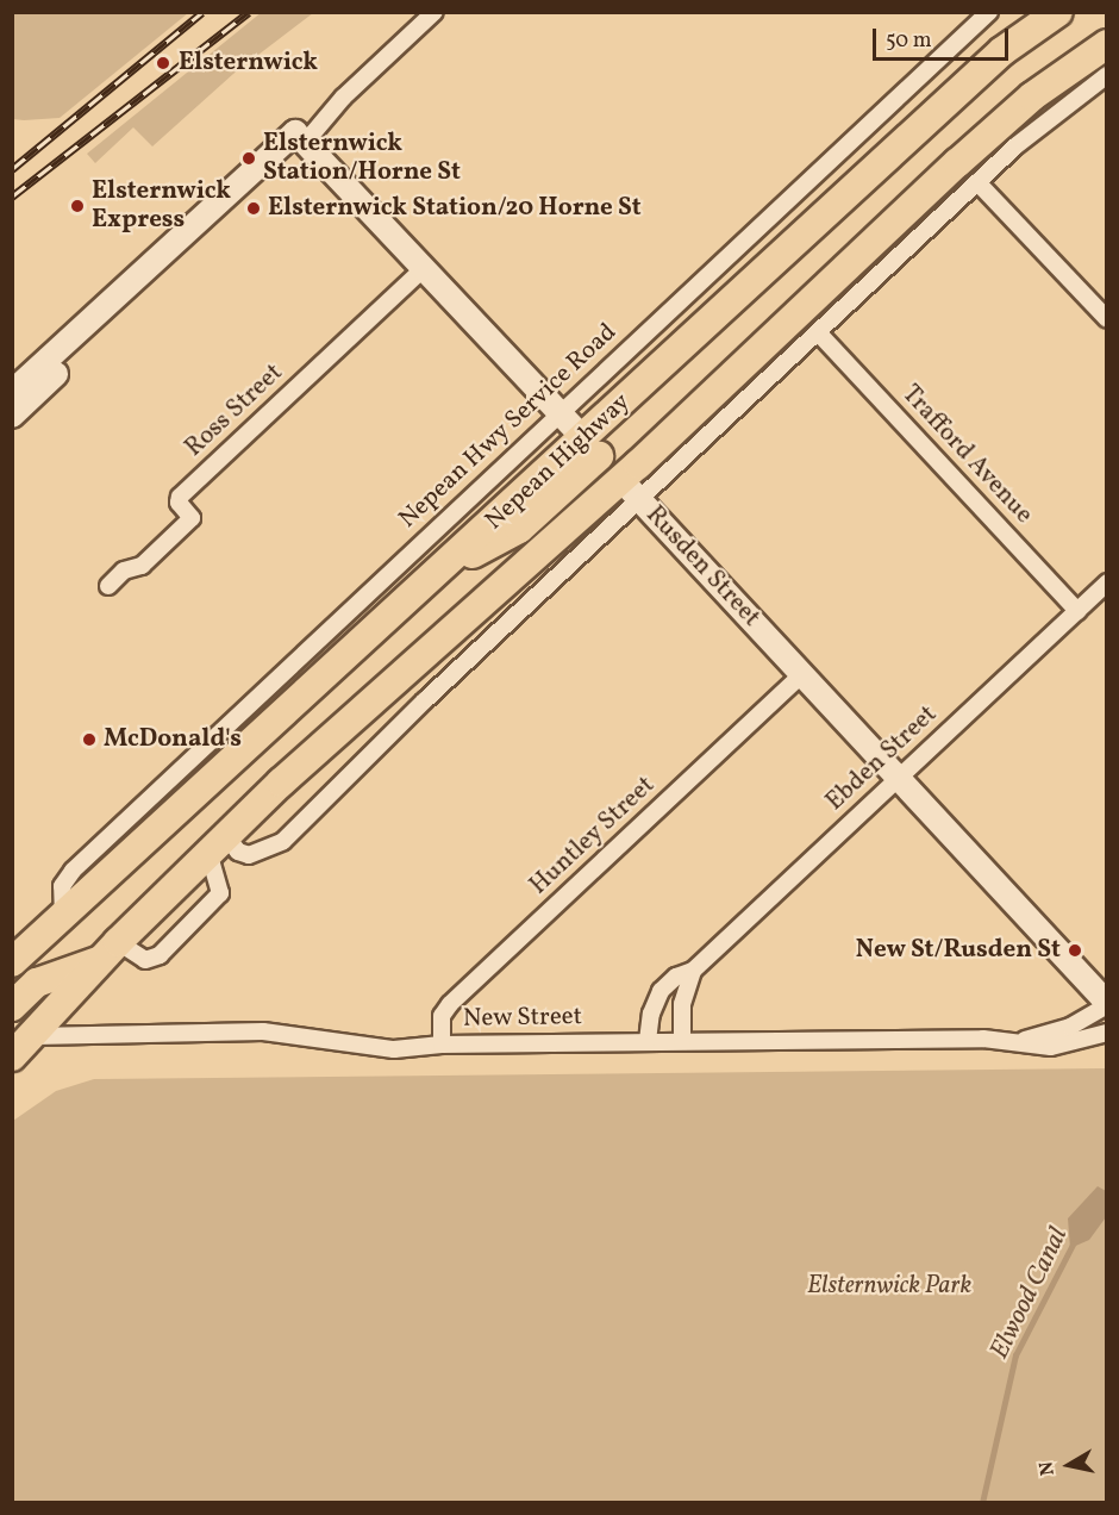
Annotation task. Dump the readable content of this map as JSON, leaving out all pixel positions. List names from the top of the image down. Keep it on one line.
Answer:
{"streets":{"highway":["Nepean Highway","Rusden Street"],"street":["Ross Street","Nepean Hwy Service Road","Trafford Avenue","Ebden Street","Huntley Street","New Street"]},"crossings":[["Ross Street","Rusden Street"],["Nepean Hwy Service Road","Rusden Street"],["Trafford Avenue","Ebden Street"],["Nepean Highway","Rusden Street"],["Rusden Street","Ebden Street"],["Rusden Street","Huntley Street"],["Rusden Street","New Street"],["Ebden Street","New Street"],["Huntley Street","New Street"]],"water":["Elwood Canal"],"parks":["Elsternwick Park"],"places":["Elsternwick","Elsternwick Station/Horne St","Elsternwick Express","Elsternwick Station/20 Horne St","McDonald's","New St/Rusden St"],"scale_bar":"50 m","north":"left"}
